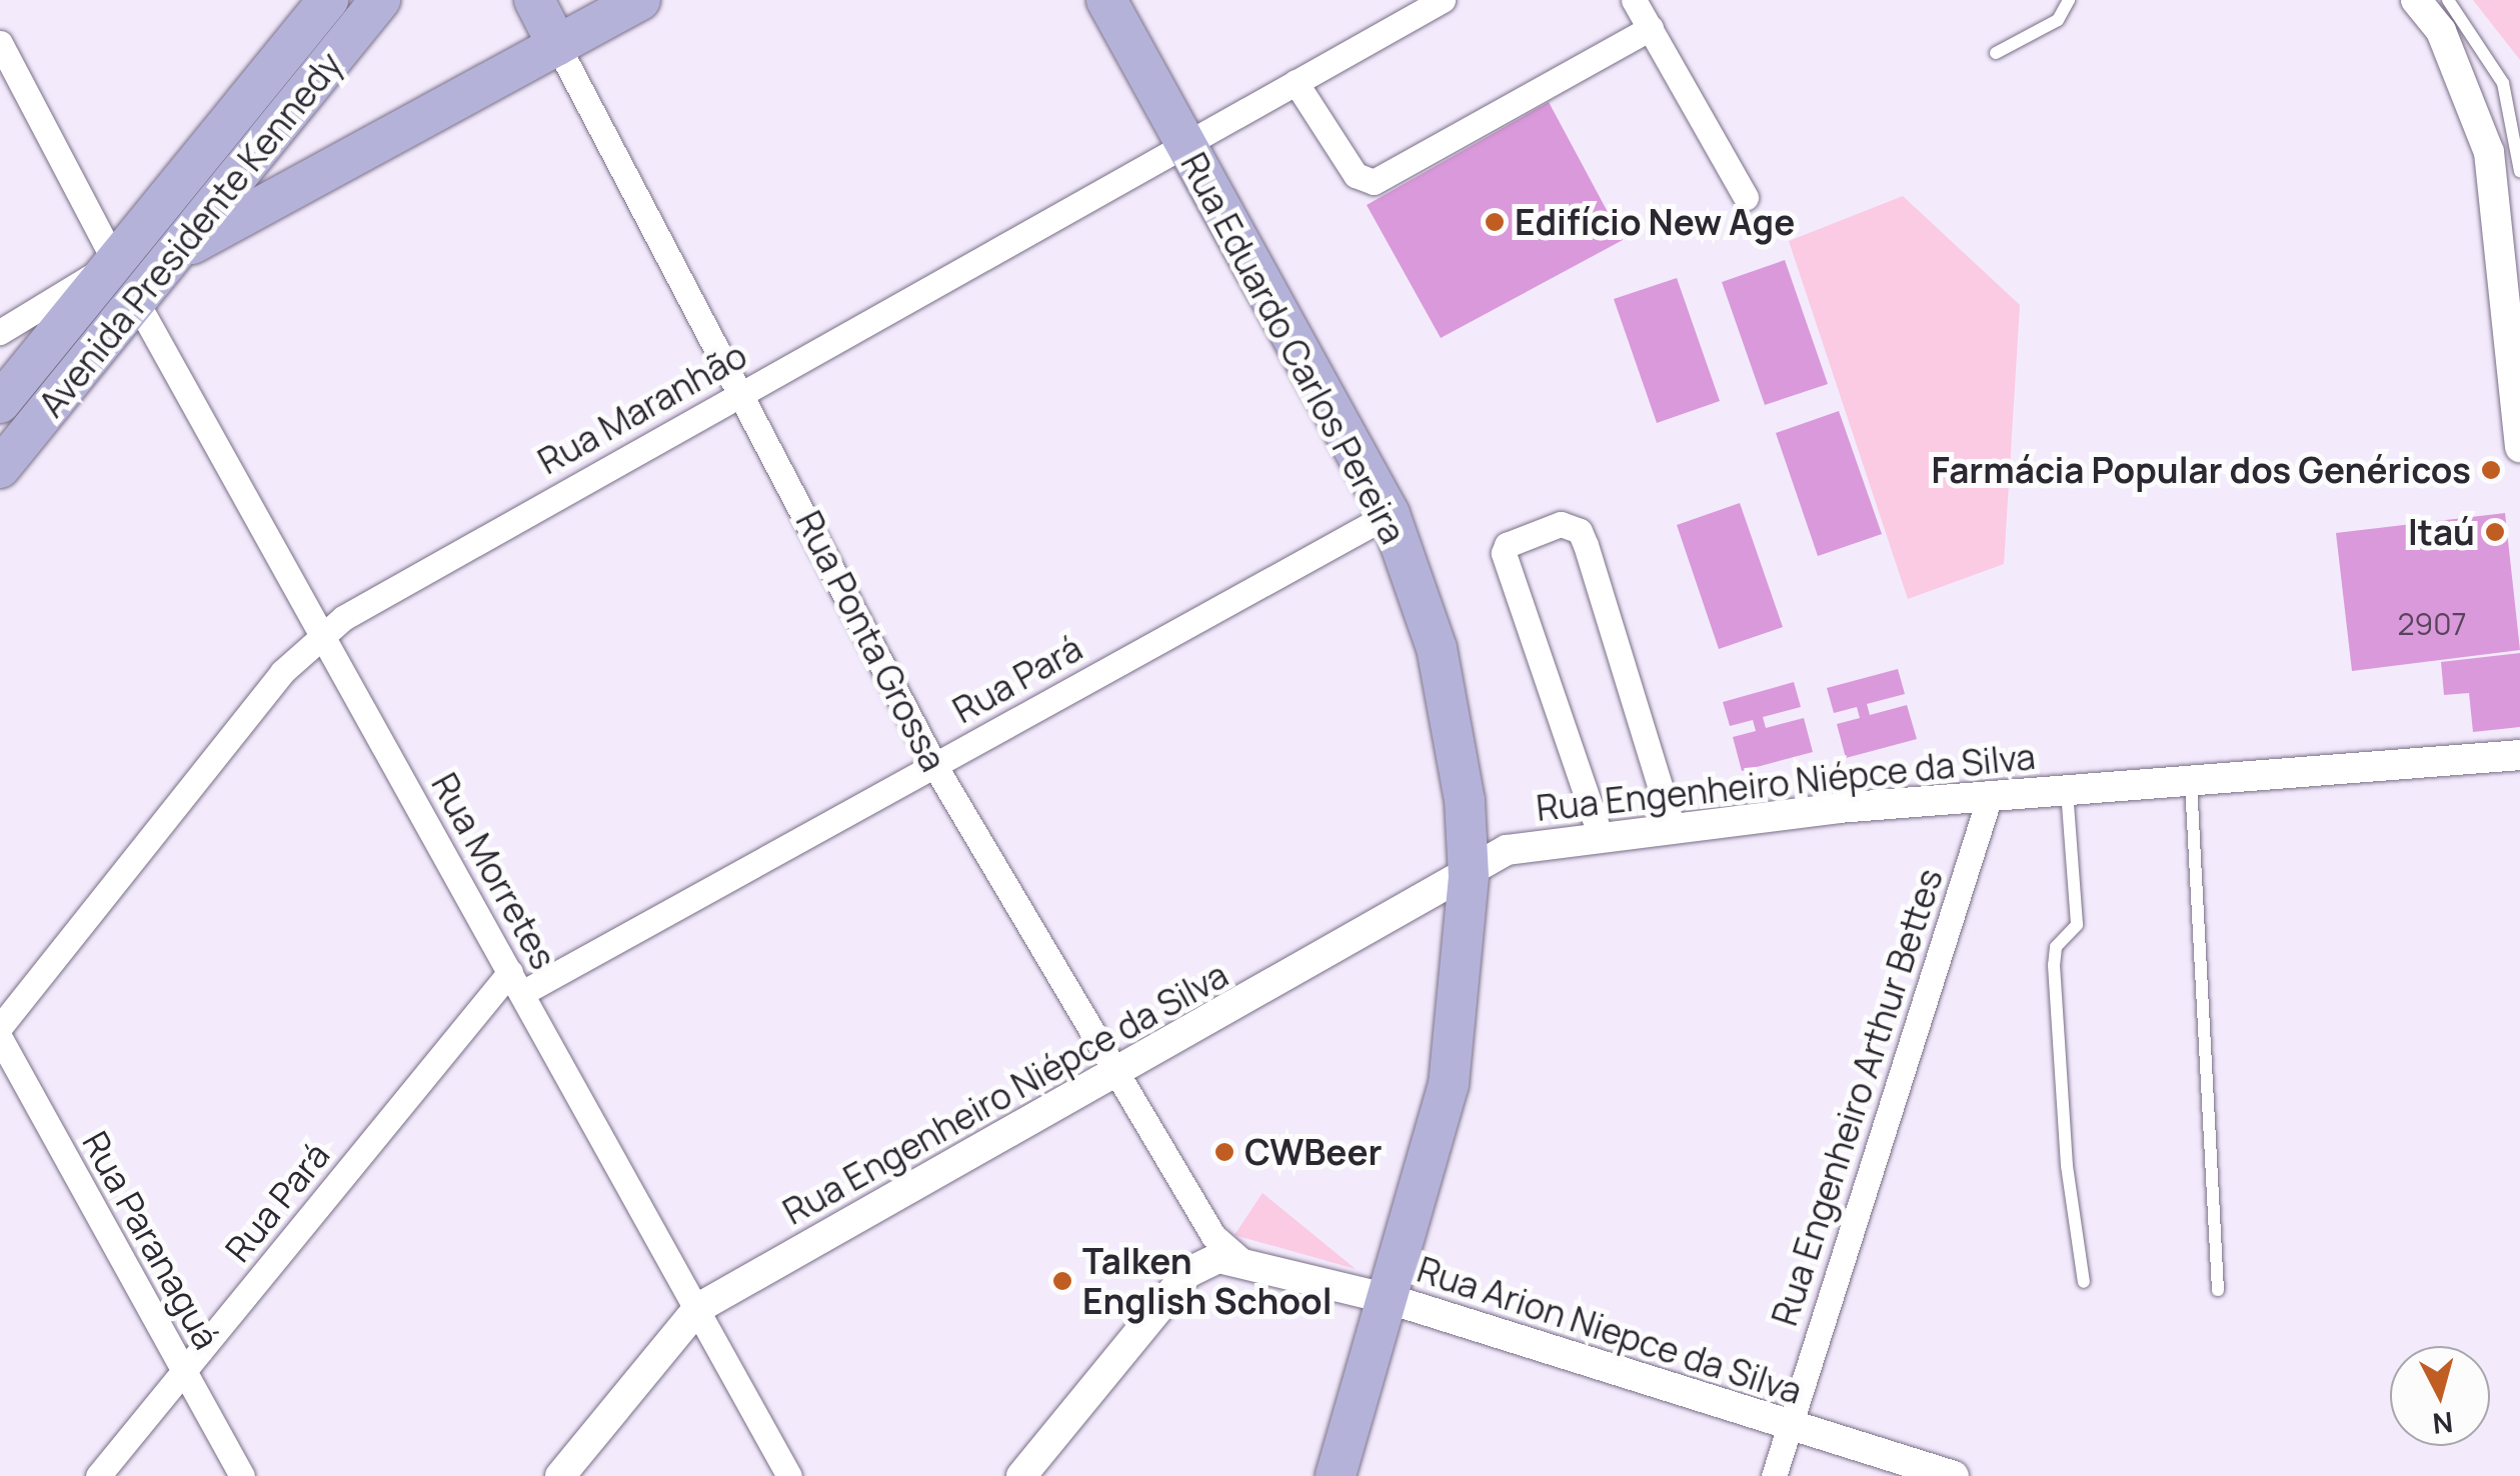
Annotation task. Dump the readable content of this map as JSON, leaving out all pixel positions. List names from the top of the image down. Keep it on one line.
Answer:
{"streets":{"main road":["Avenida Presidente Kennedy","Rua Eduardo Carlos Pereira","Rua Ponta Grossa"],"street":["Rua Maranhão","Rua Pará","Rua Engenheiro Niépce da Silva","Rua Morretes","Rua Engenheiro Arthur Bettes","Rua Paranaguá","Rua Arion Niepce da Silva"]},"crossings":[["Avenida Presidente Kennedy","Rua Morretes"],["Rua Eduardo Carlos Pereira","Rua Maranhão"],["Rua Eduardo Carlos Pereira","Rua Pará"],["Rua Eduardo Carlos Pereira","Rua Engenheiro Niépce da Silva"],["Rua Eduardo Carlos Pereira","Rua Arion Niepce da Silva"],["Rua Maranhão","Rua Ponta Grossa"],["Rua Maranhão","Rua Morretes"],["Rua Ponta Grossa","Rua Pará"],["Rua Ponta Grossa","Rua Engenheiro Niépce da Silva"],["Rua Ponta Grossa","Rua Arion Niepce da Silva"],["Rua Pará","Rua Morretes"],["Rua Pará","Rua Paranaguá"],["Rua Engenheiro Niépce da Silva","Rua Morretes"],["Rua Engenheiro Niépce da Silva","Rua Engenheiro Arthur Bettes"],["Rua Engenheiro Arthur Bettes","Rua Arion Niepce da Silva"]],"places":["Edifício New Age","Farmácia Popular dos Genéricos","Itaú","CWBeer","Talken English School"],"house_numbers":["2907"],"north":"bottom"}
